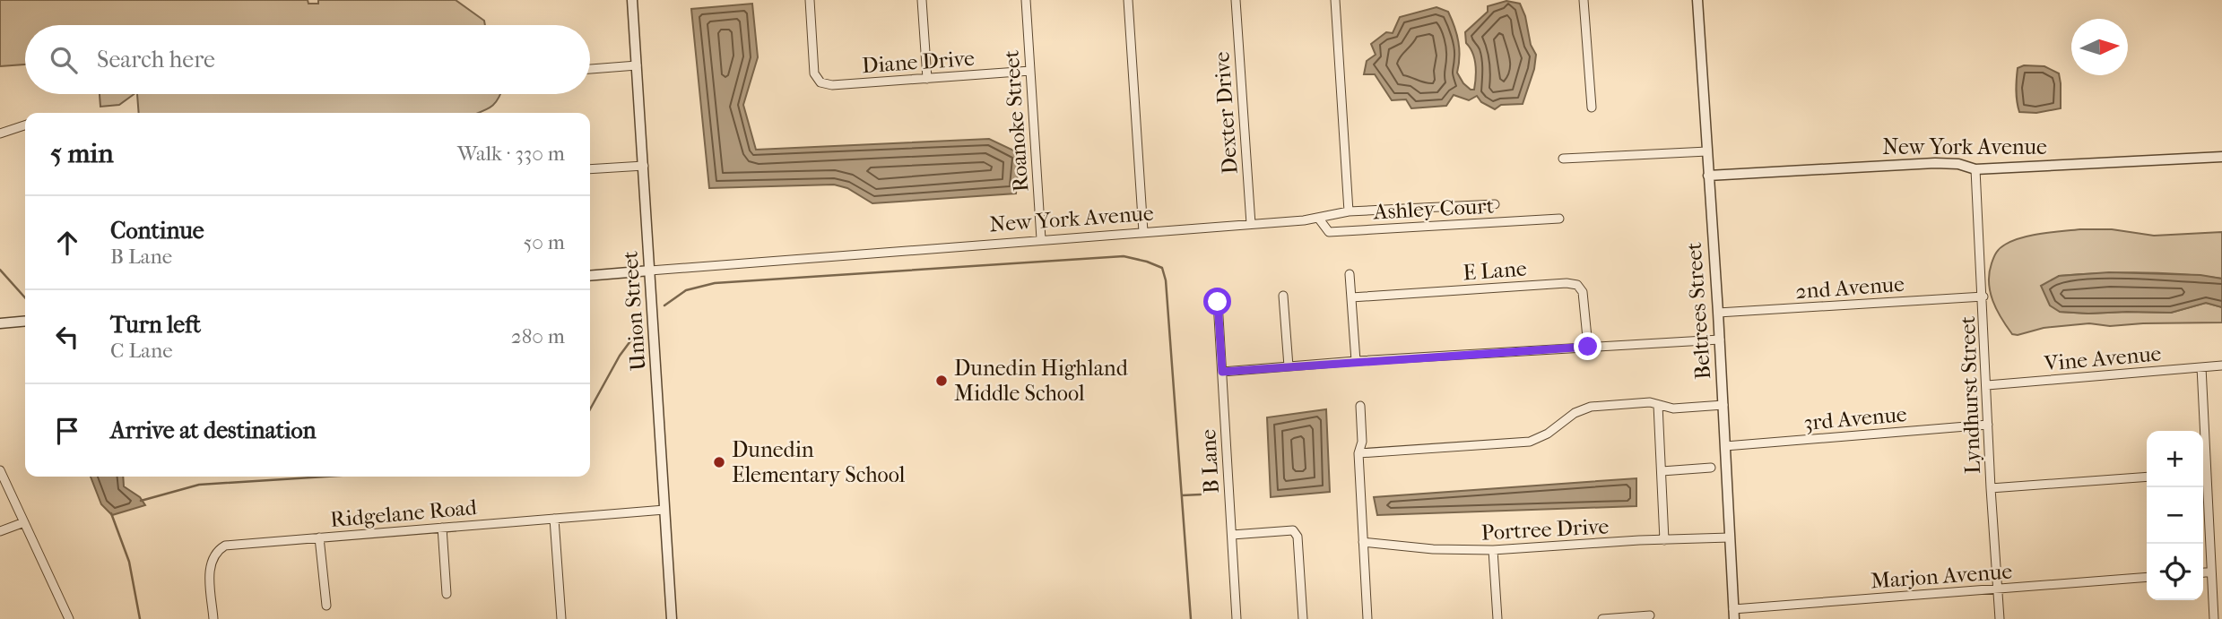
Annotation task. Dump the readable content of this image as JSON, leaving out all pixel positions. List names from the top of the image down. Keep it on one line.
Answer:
{"streets":{"street":["Diane Drive","Dexter Drive","Roanoke Street","New York Avenue","Ashley Court","E Lane","2nd Avenue","Union Street","Beltrees Street","Vine Avenue","Lyndhurst Street","3rd Avenue","B Lane","Ridgelane Road","Portree Drive","Marjon Avenue"]},"crossings":[["Diane Drive","Roanoke Street"],["Dexter Drive","New York Avenue"],["Roanoke Street","New York Avenue"],["New York Avenue","Ashley Court"],["New York Avenue","Union Street"],["New York Avenue","Beltrees Street"],["New York Avenue","Lyndhurst Street"],["2nd Avenue","Beltrees Street"],["2nd Avenue","Lyndhurst Street"],["Union Street","Ridgelane Road"],["Beltrees Street","3rd Avenue"],["Beltrees Street","Portree Drive"],["Beltrees Street","Marjon Avenue"],["Vine Avenue","Lyndhurst Street"],["Lyndhurst Street","3rd Avenue"],["Lyndhurst Street","Marjon Avenue"]],"places":["Dunedin Highland Middle School","Dunedin Elementary School"],"north":"right","page":{"search":"Search here","heading":["5 min","Walk · 330 m"],"list":[["Continue","B Lane","50 m"],["Turn left","C Lane","280 m"],"Arrive at destination"],"map_buttons":["+","−"]}}
